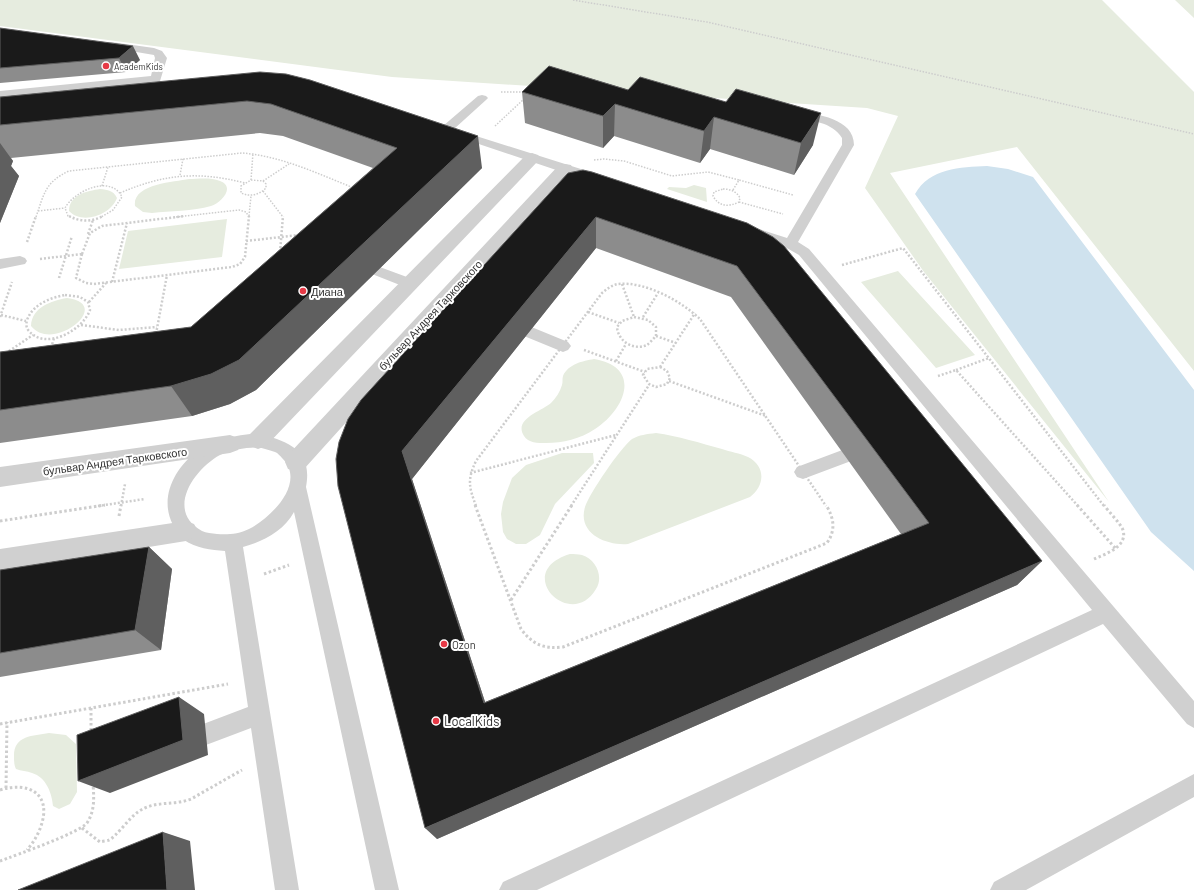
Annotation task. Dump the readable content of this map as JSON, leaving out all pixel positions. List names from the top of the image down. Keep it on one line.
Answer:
{"streets":{"street":["бульвар Андрея Тарковского"]},"places":["AcademKids","Диана","Ozon","LocalKids"]}
